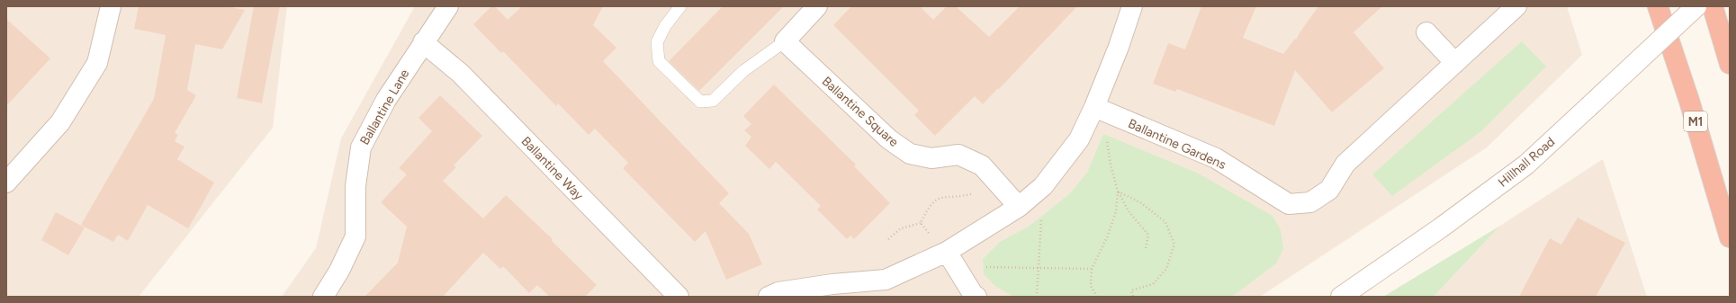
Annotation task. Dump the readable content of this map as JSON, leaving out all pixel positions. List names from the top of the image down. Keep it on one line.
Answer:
{"streets":{"highway":["M1"],"street":["Ballantine Lane","Ballantine Square","Ballantine Gardens","Hillhall Road","Ballantine Way"]},"crossings":[["Ballantine Lane","Ballantine Way"]]}
